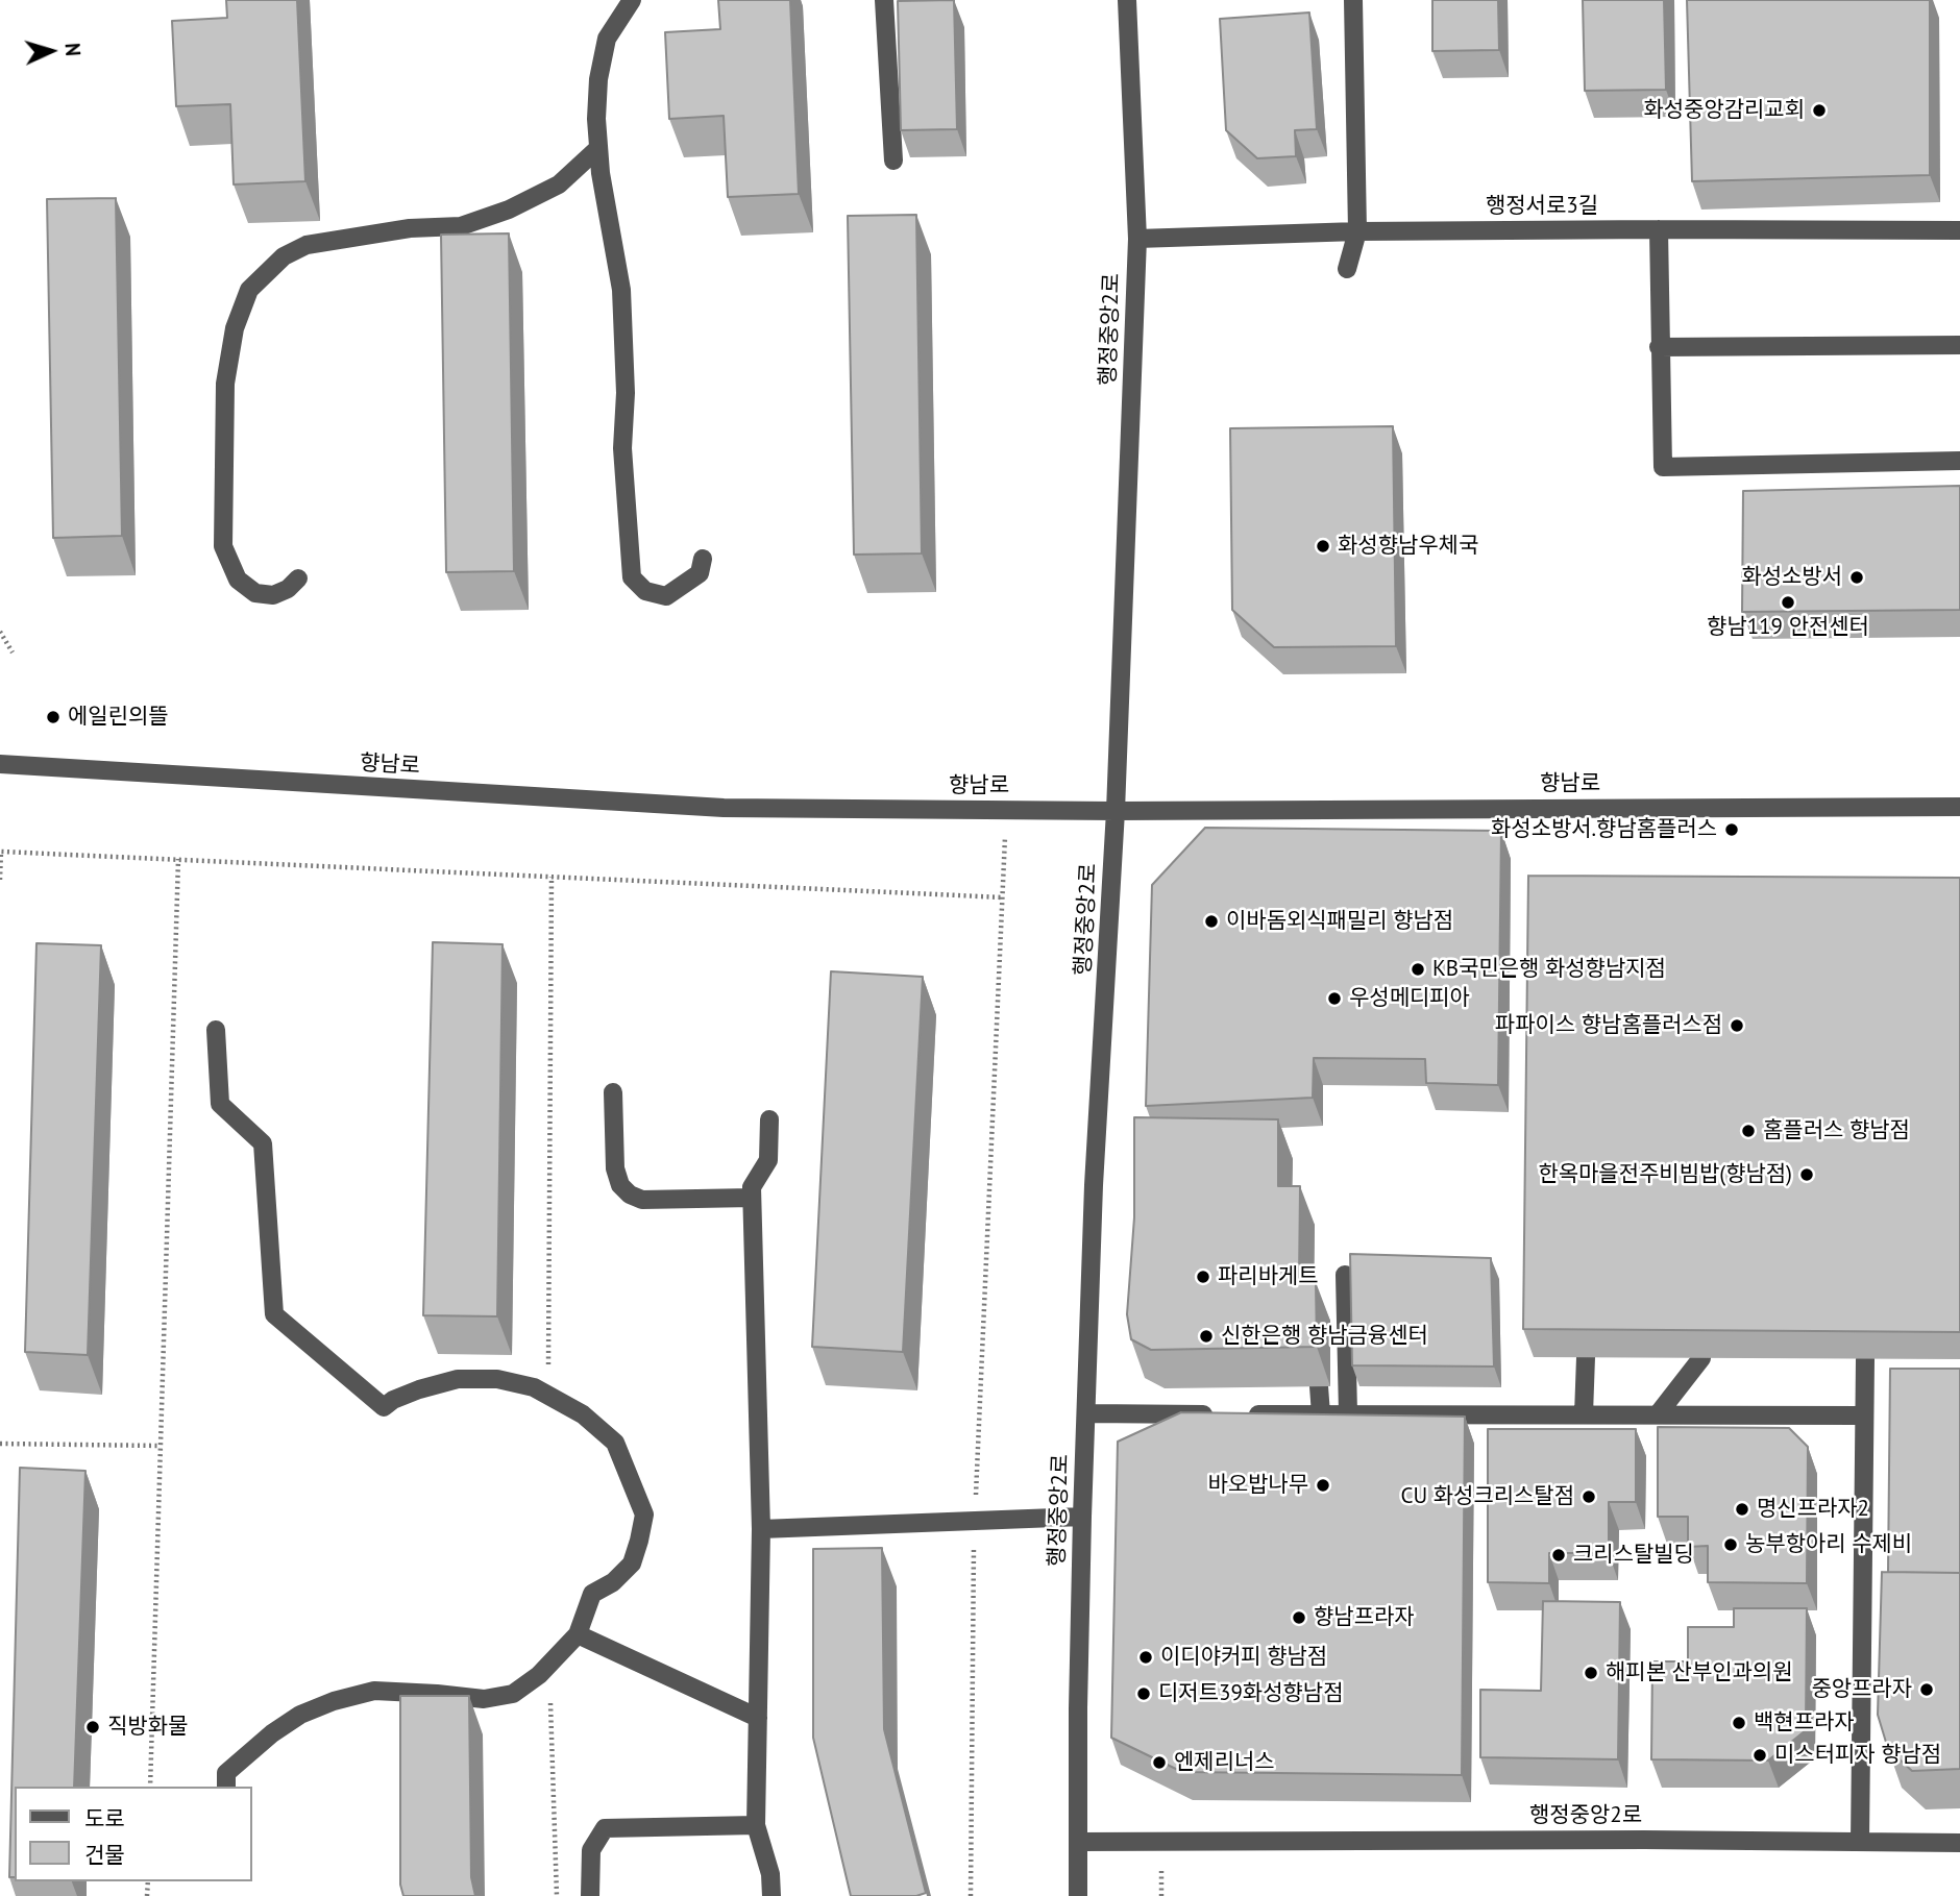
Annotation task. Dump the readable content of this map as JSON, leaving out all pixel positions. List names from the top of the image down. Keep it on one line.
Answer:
{"streets":{"street":["행정서로3길","행정중앙2로","향남로"]},"crossings":[["행정서로3길","행정중앙2로"],["행정중앙2로","향남로"]],"places":["화성중앙감리교회","화성향남우체국","화성소방서","향남119 안전센터","에일린의뜰","화성소방서.향남홈플러스","이바돔외식패밀리 향남점","KB국민은행 화성향남지점","우성메디피아","파파이스 향남홈플러스점","홈플러스 향남점","한옥마을전주비빔밥(향남점)","파리바게트","신한은행 향남금융센터","바오밥나무","CU 화성크리스탈점","명신프라자2","농부항아리 수제비","크리스탈빌딩","향남프라자","이디야커피 향남점","해피본 산부인과의원","중앙프라자","디저트39화성향남점","백현프라자","직방화물","미스터피자 향남점","엔제리너스"],"legend":["도로","건물"],"north":"right"}
